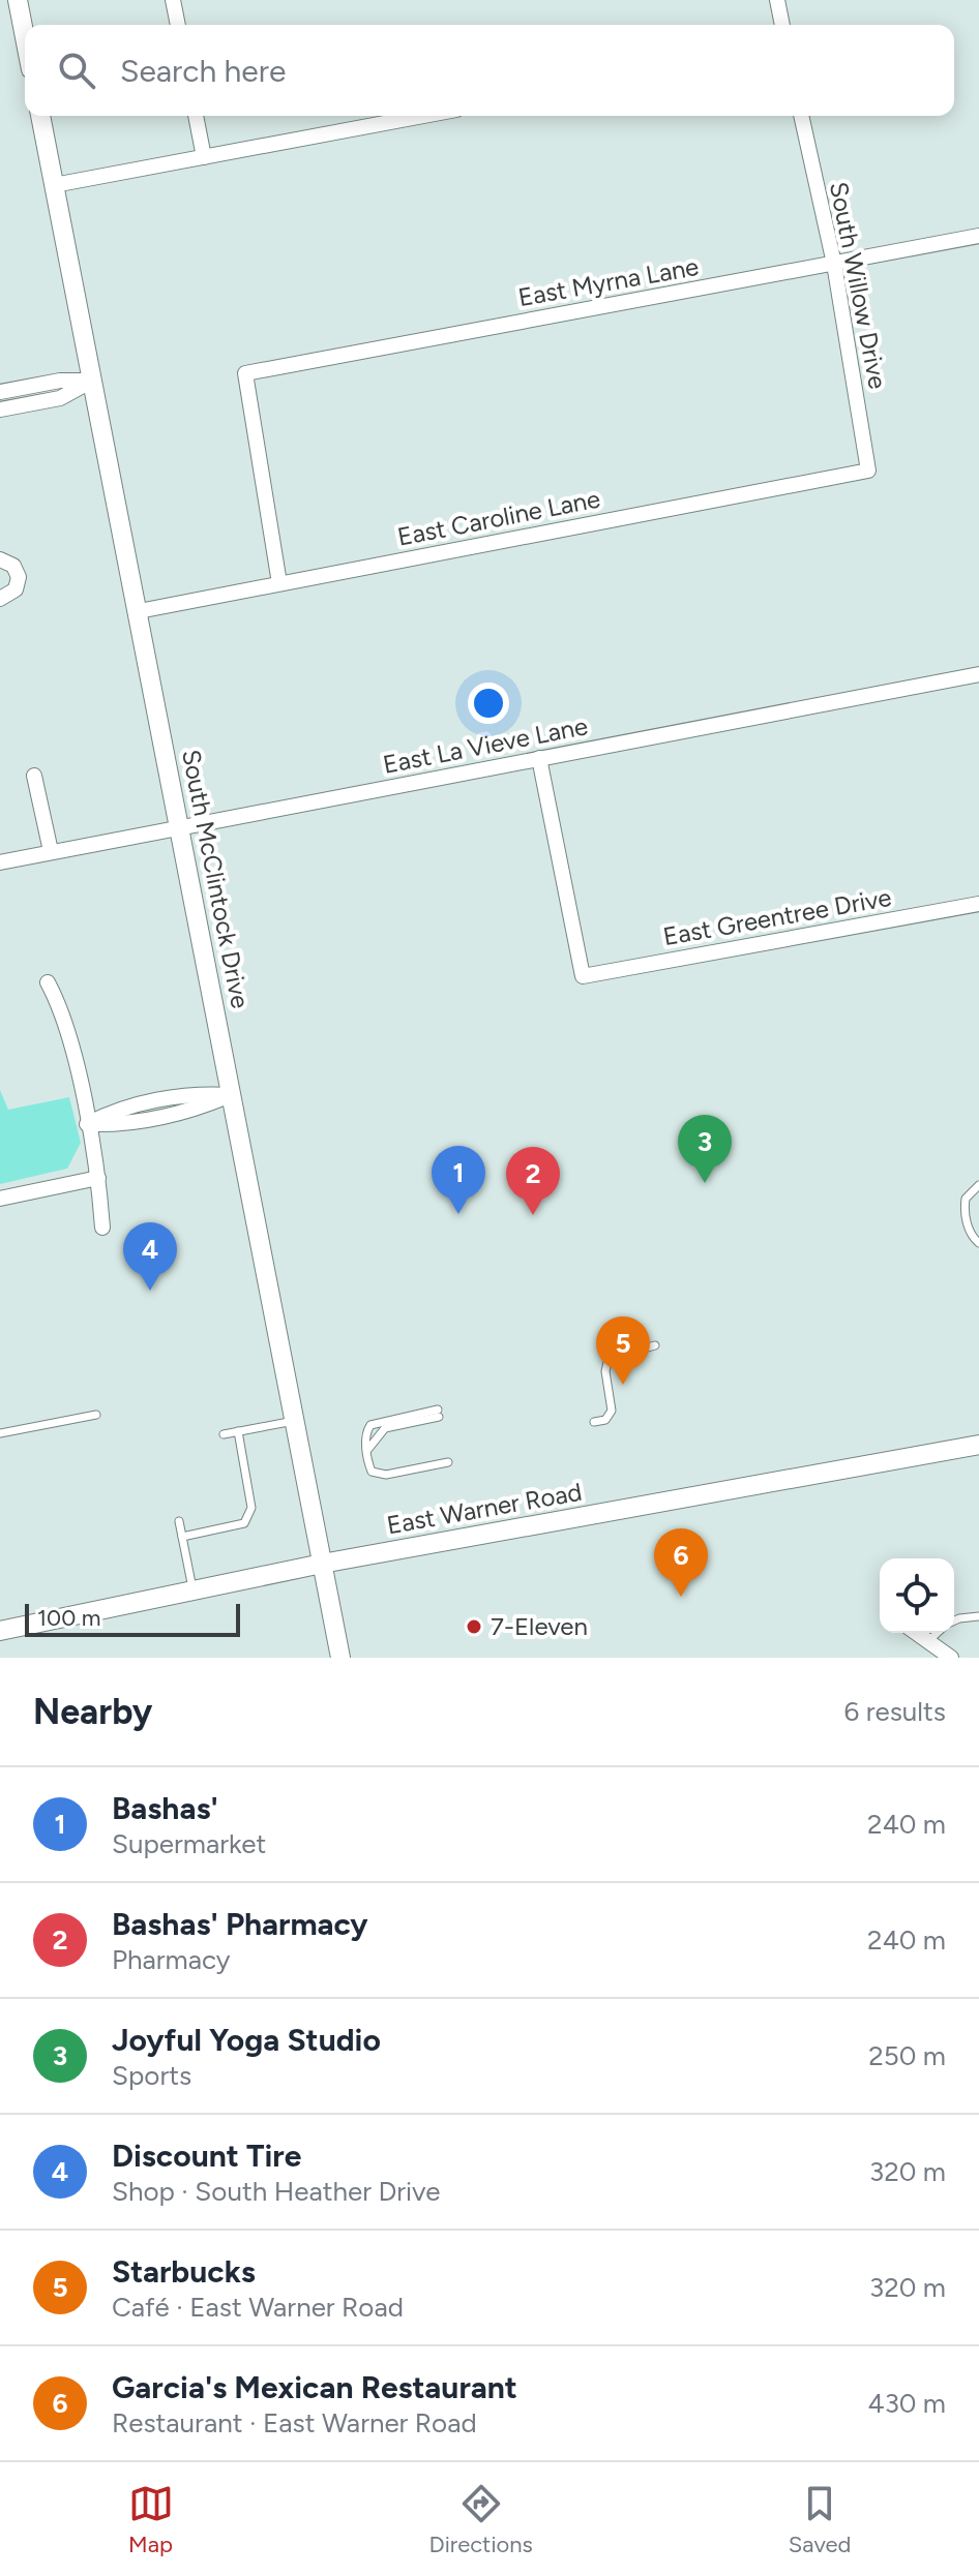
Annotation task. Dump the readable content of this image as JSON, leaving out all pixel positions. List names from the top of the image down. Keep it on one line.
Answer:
{"streets":{"main road":["South McClintock Drive","East Warner Road"],"street":["East Myrna Lane","South Willow Drive","East Caroline Lane","East La Vieve Lane","East Greentree Drive"]},"crossings":[["East Myrna Lane","South Willow Drive"],["East Myrna Lane","East Caroline Lane"],["South Willow Drive","East Caroline Lane"],["East Caroline Lane","South McClintock Drive"],["East La Vieve Lane","South McClintock Drive"],["East La Vieve Lane","East Greentree Drive"],["South McClintock Drive","East Warner Road"]],"places":["7-Eleven"],"scale_bar":"100 m","page":{"search":"Search here","pins":["3","1","2","4","5","6"],"scale":"100 m","heading":["Nearby","6 results"],"list":[{"mark":"1","name":"Bashas'","note":"Supermarket","value":"240 m"},{"mark":"2","name":"Bashas' Pharmacy","note":"Pharmacy","value":"240 m"},{"mark":"3","name":"Joyful Yoga Studio","note":"Sports","value":"250 m"},{"mark":"4","name":"Discount Tire","note":"Shop · South Heather Drive","value":"320 m"},{"mark":"5","name":"Starbucks","note":"Café · East Warner Road","value":"320 m"},{"mark":"6","name":"Garcia's Mexican Restaurant","note":"Restaurant · East Warner Road","value":"430 m"}],"nav":["Map","Directions","Saved"]}}
